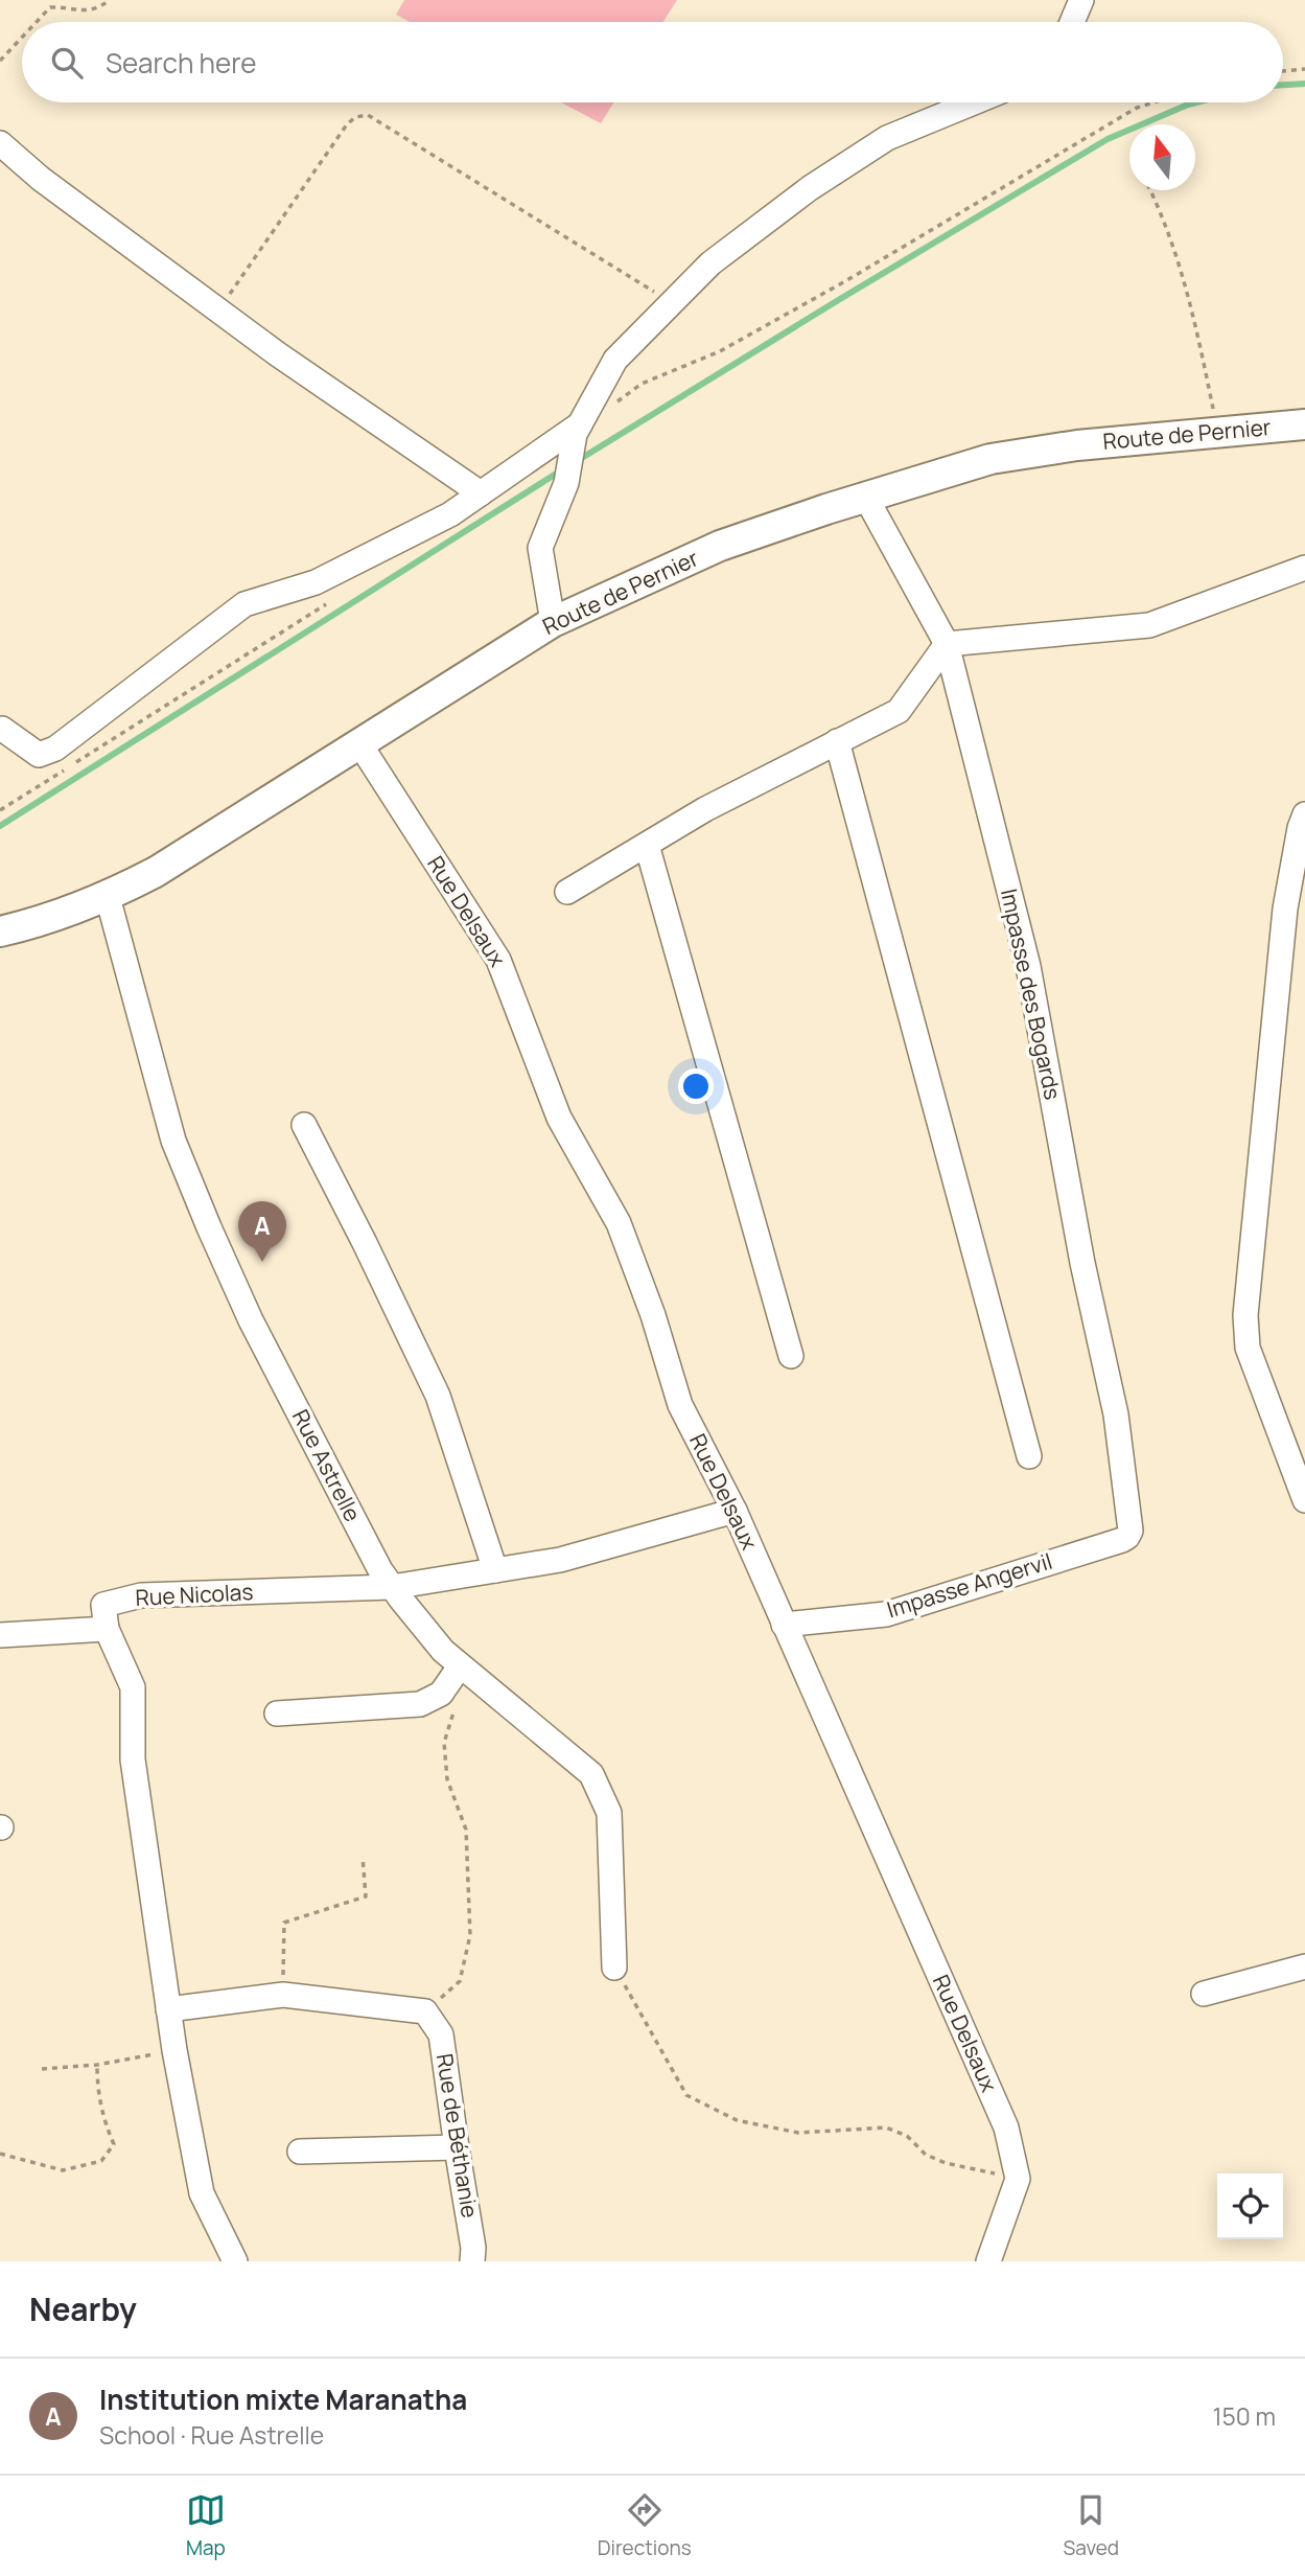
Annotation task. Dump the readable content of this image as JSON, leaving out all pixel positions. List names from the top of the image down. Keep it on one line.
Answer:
{"streets":{"street":["Route de Pernier","Rue Delsaux","Impasse des Bogards","Rue Astrelle","Impasse Angervil","Rue Nicolas","Rue de Béthanie"]},"crossings":[["Route de Pernier","Rue Delsaux"],["Route de Pernier","Impasse des Bogards"],["Route de Pernier","Rue Astrelle"],["Rue Delsaux","Impasse Angervil"],["Rue Delsaux","Rue Nicolas"],["Impasse des Bogards","Impasse Angervil"],["Rue Astrelle","Rue Nicolas"]],"north":"top","page":{"search":"Search here","pins":"A","heading":"Nearby","list":[{"mark":"A","name":"Institution mixte Maranatha","note":"School · Rue Astrelle","value":"150 m"}],"nav":["Map","Directions","Saved"]}}
